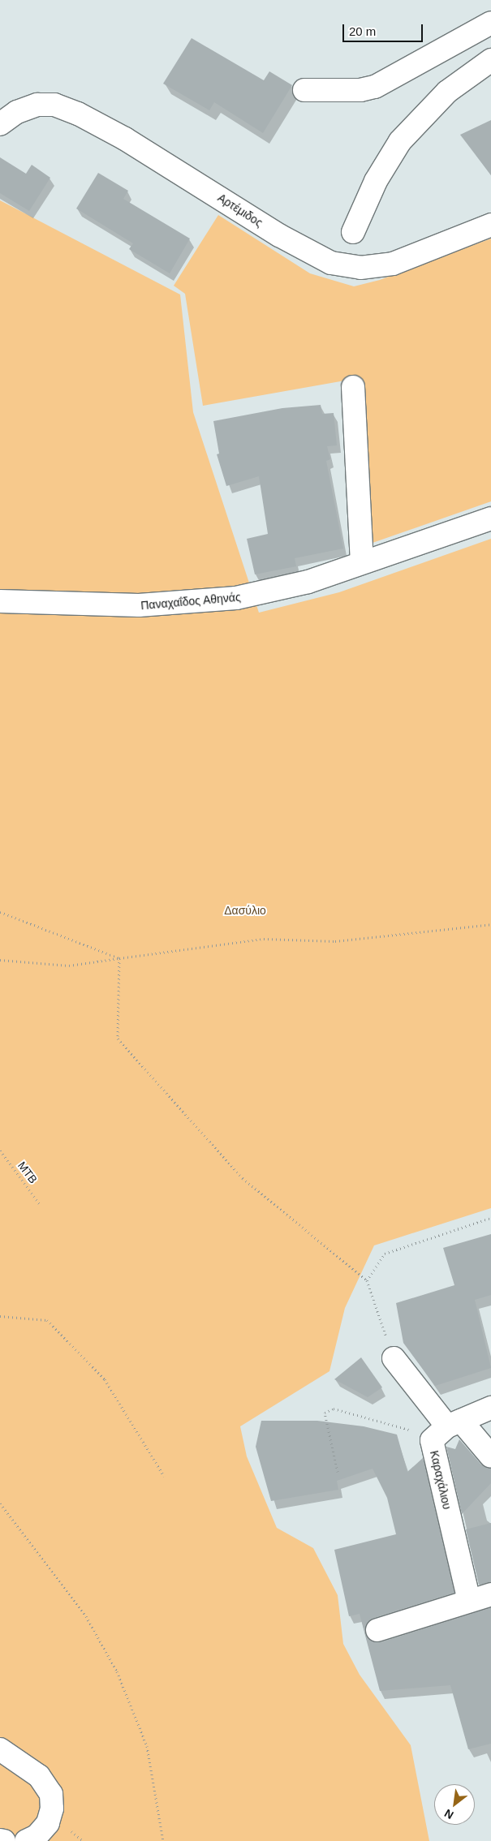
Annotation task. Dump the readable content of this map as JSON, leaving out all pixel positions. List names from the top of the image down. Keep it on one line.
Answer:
{"streets":{"street":["Αρτέμιδος","Παναχαΐδος Αθηνάς","Καραχάλιου"],"path":["MTB"]},"parks":["Δασύλιο"],"scale_bar":"20 m","north":"bottom left"}
